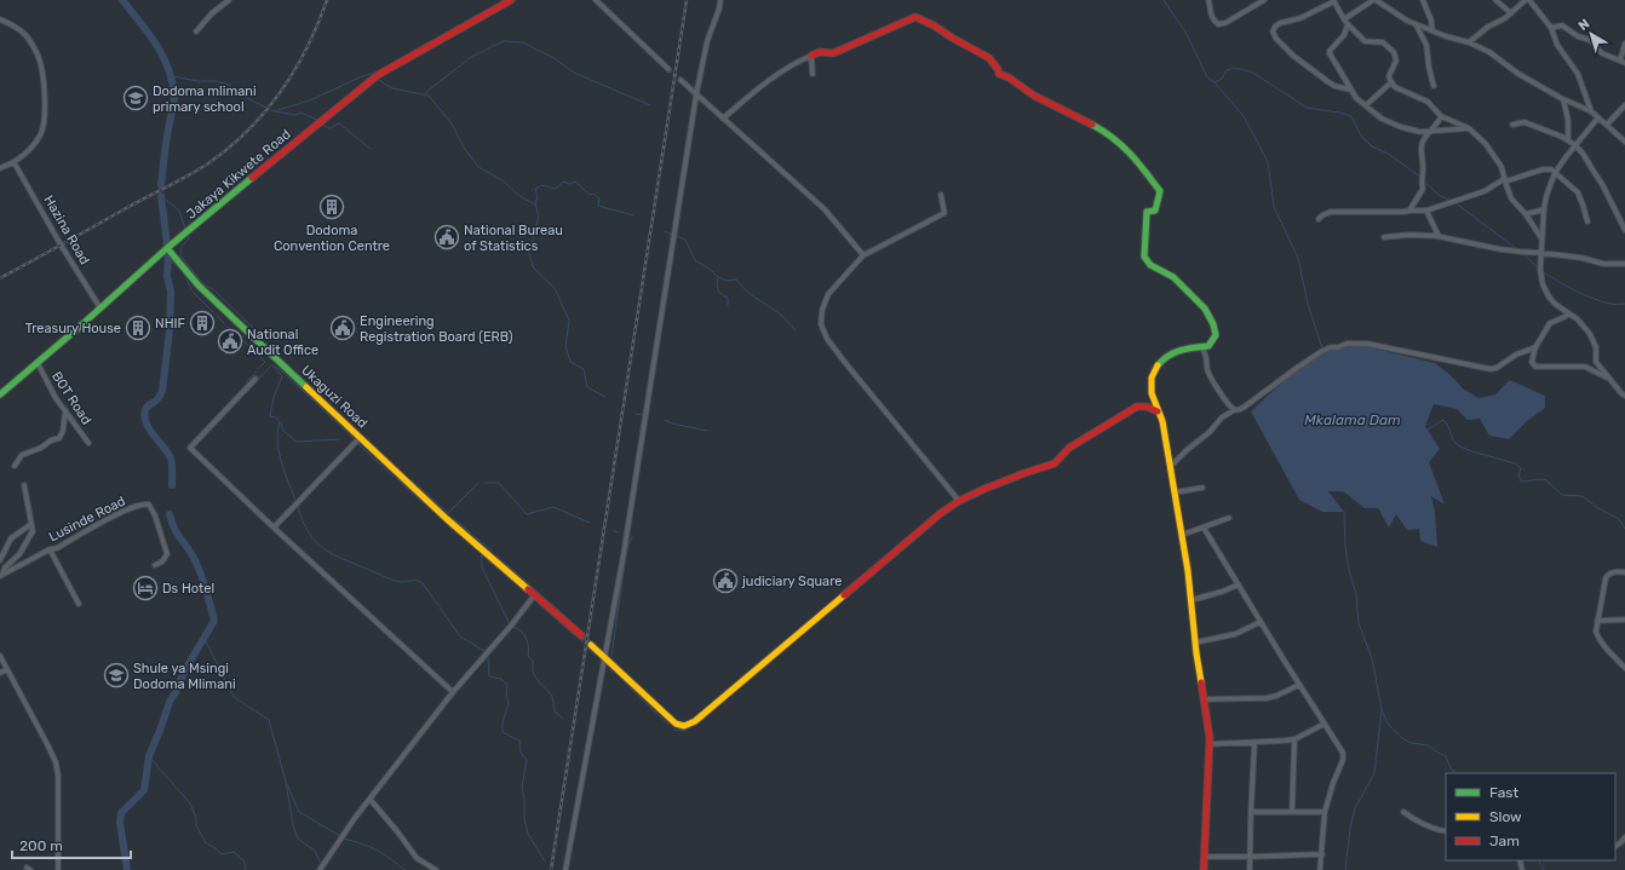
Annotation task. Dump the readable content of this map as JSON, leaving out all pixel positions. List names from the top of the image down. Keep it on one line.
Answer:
{"streets":{"street":["Jakaya Kikwete Road","Hazina Road","Ukaguzi Road","BOT Road","Lusinde Road"]},"crossings":[["Jakaya Kikwete Road","Hazina Road"],["Jakaya Kikwete Road","Ukaguzi Road"],["Jakaya Kikwete Road","BOT Road"]],"water":["Mkalama Dam"],"places":{"school or university":["Dodoma mlimani primary school","Shule ya Msingi Dodoma Mlimani"],"building":["Dodoma Convention Centre","NHIF","Treasury House"],"public building":["National Bureau of Statistics","Engineering Registration Board (ERB)","National Audit Office","judiciary Square"],"hotel":["Ds Hotel"]},"legend":["Fast","Slow","Jam"],"scale_bar":"200 m","north":"top left"}
